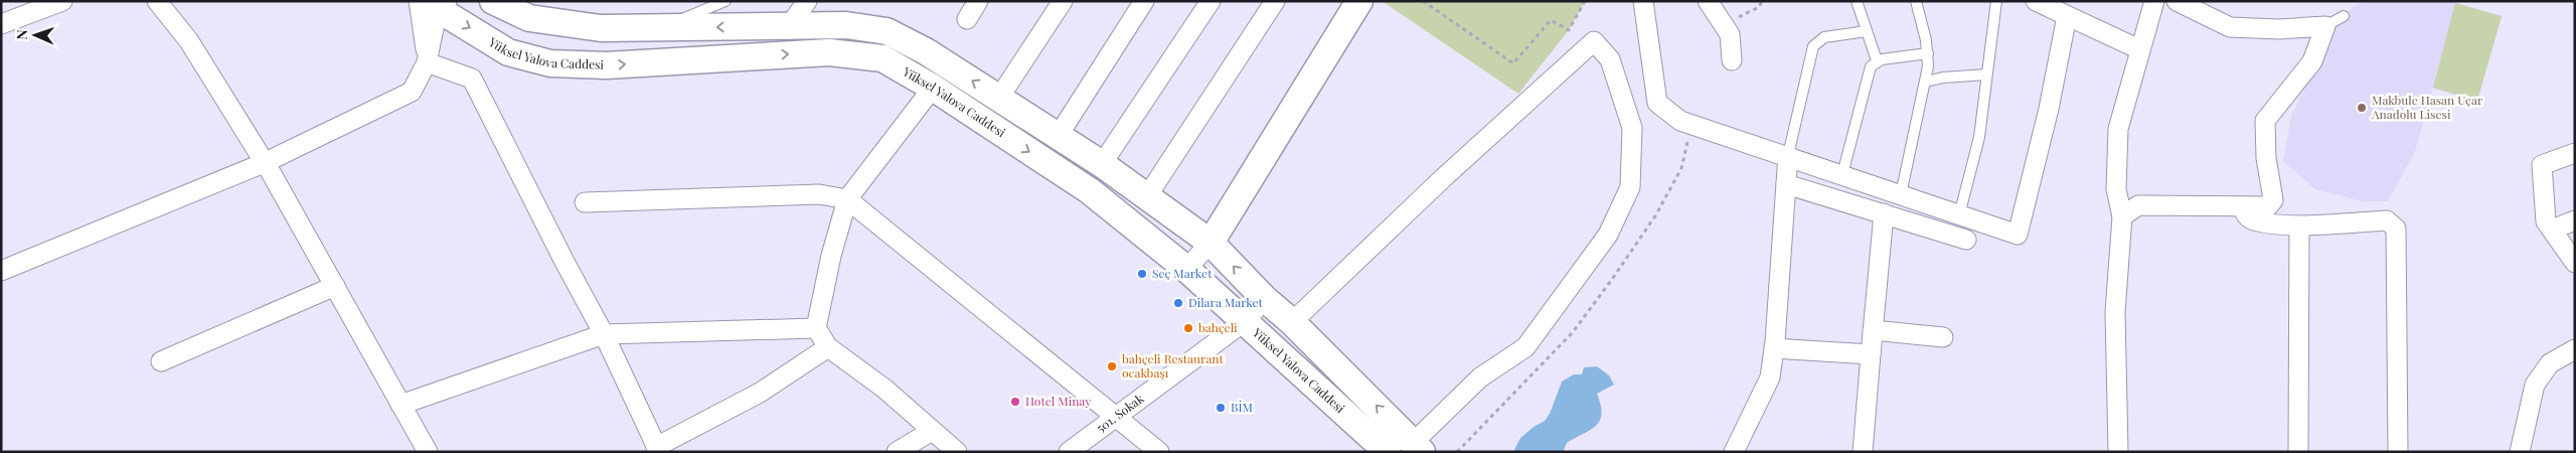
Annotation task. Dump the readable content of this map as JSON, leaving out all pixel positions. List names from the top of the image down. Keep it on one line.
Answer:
{"streets":{"main road":["Yüksel Yalova Caddesi"],"street":["501. Sokak"]},"crossings":[["Yüksel Yalova Caddesi","501. Sokak"]],"places":["Makbule Hasan Uçar Anadolu Lisesi","Seç Market","Dilara Market","bahçeli","bahçeli Restaurant ocakbaşı","Hotel Minay","BİM"],"north":"left"}
